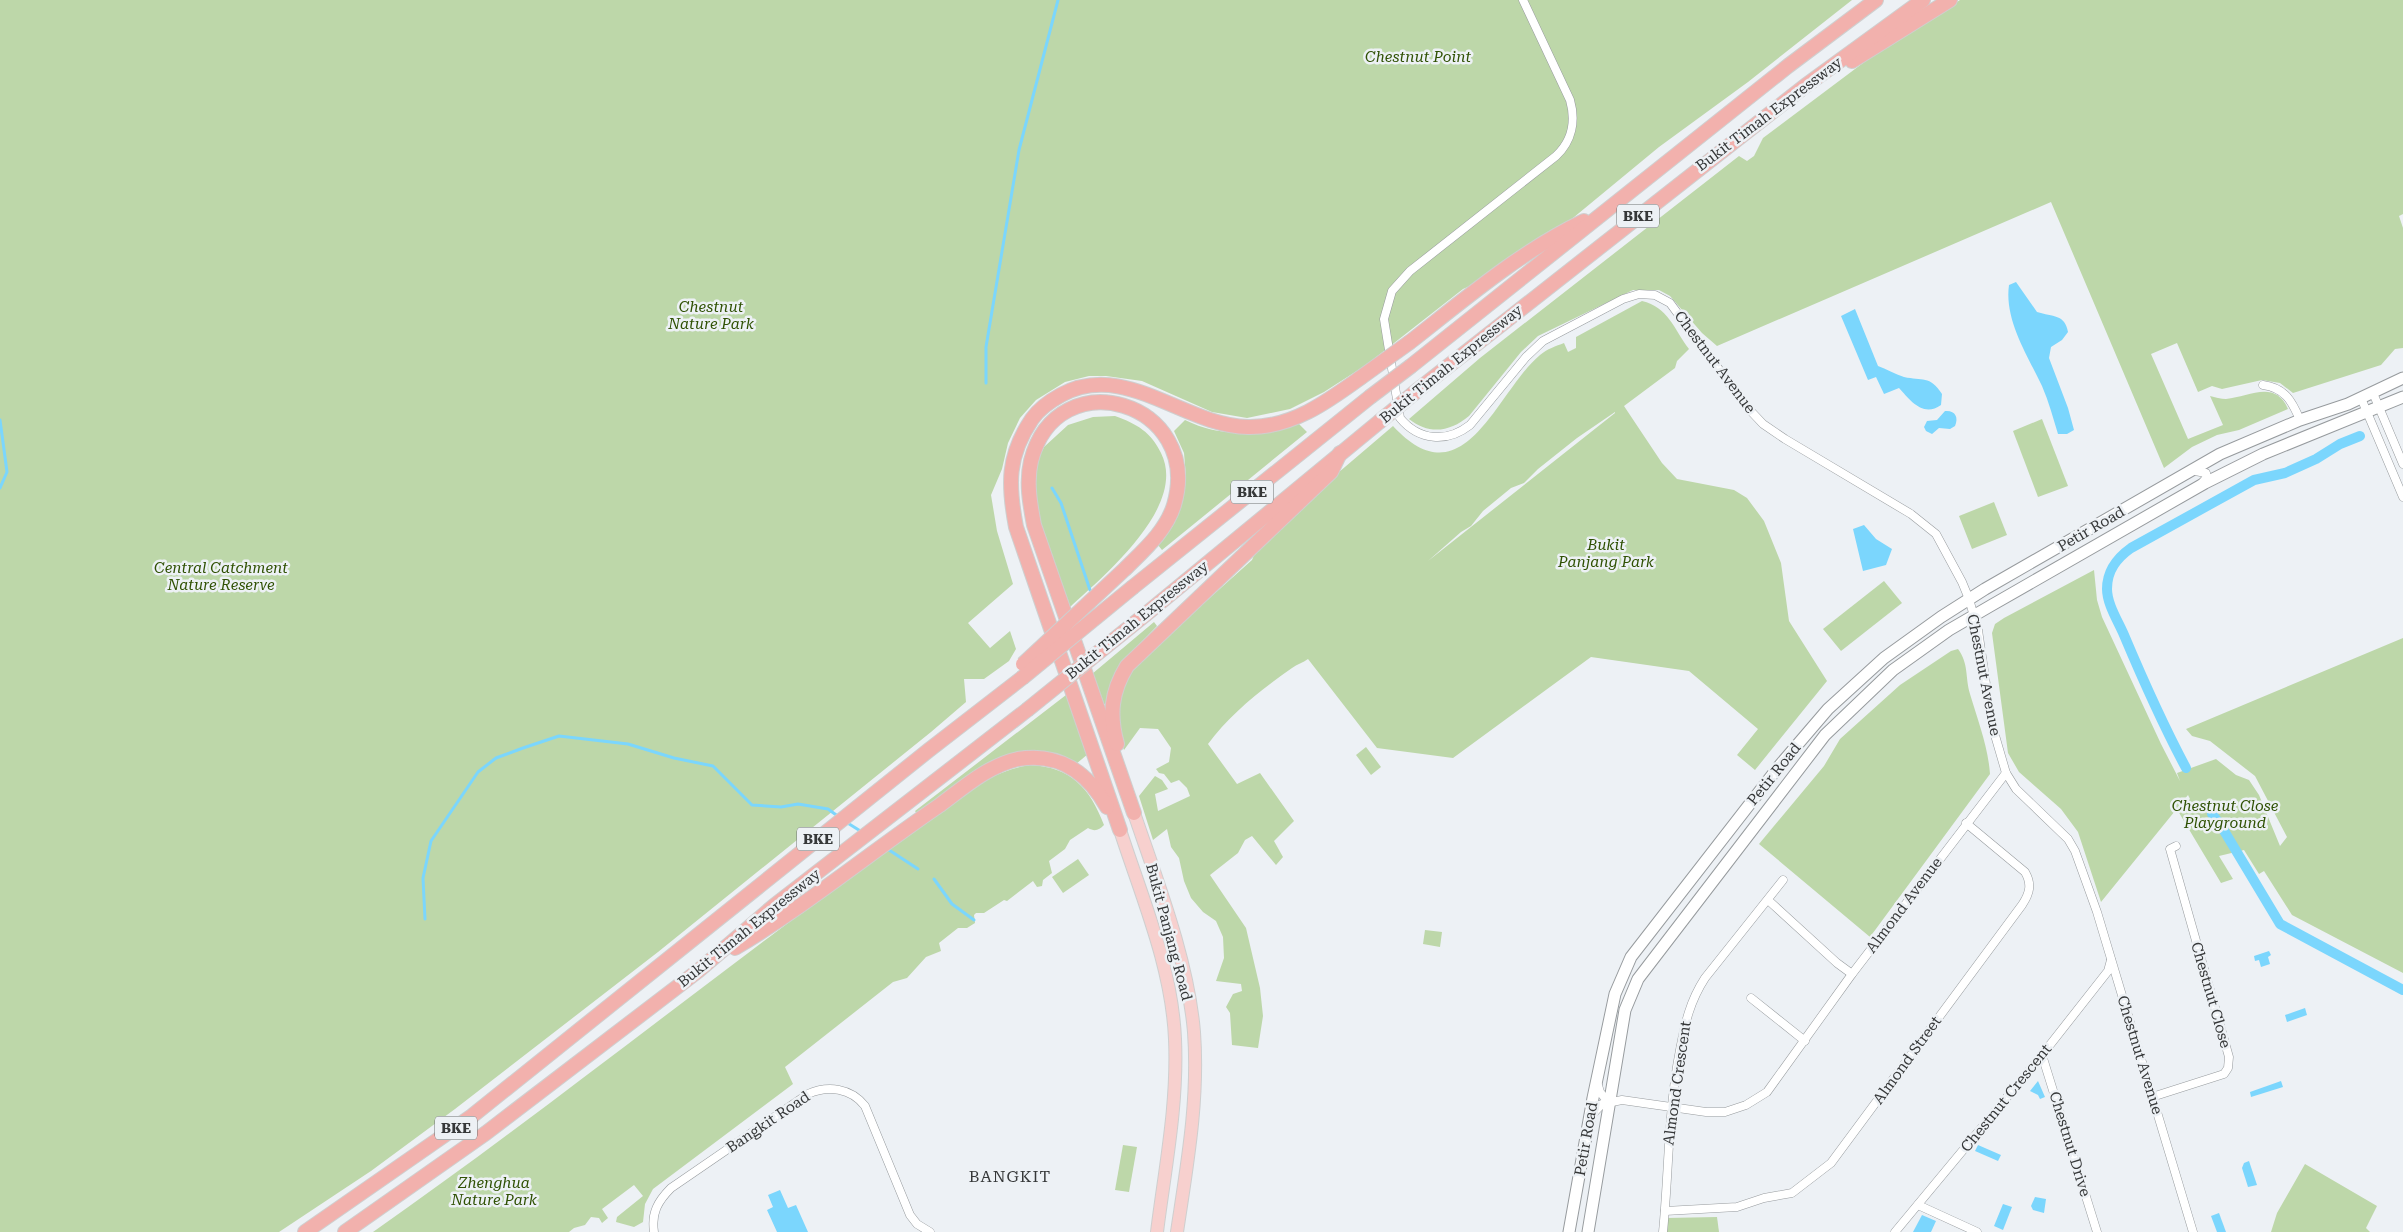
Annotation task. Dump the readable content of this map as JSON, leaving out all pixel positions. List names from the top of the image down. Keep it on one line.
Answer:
{"streets":{"highway":["Bukit Timah Expressway","BKE"],"main road":["Petir Road","Bukit Panjang Road"],"street":["Chestnut Avenue","Almond Avenue","Chestnut Close","Almond Street","Almond Crescent","Chestnut Crescent","Bangkit Road","Chestnut Drive"]},"crossings":[["Chestnut Avenue","Petir Road"],["Chestnut Avenue","Almond Avenue"],["Chestnut Avenue","Chestnut Close"],["Chestnut Avenue","Chestnut Crescent"],["Petir Road","Almond Avenue"],["Almond Avenue","Almond Street"],["Almond Avenue","Almond Crescent"],["Almond Street","Almond Crescent"],["Chestnut Crescent","Chestnut Drive"]],"districts":["BANGKIT"],"parks":["Chestnut Point","Chestnut Nature Park","Bukit Panjang Park","Central Catchment Nature Reserve","Chestnut Close Playground","Zhenghua Nature Park"]}
